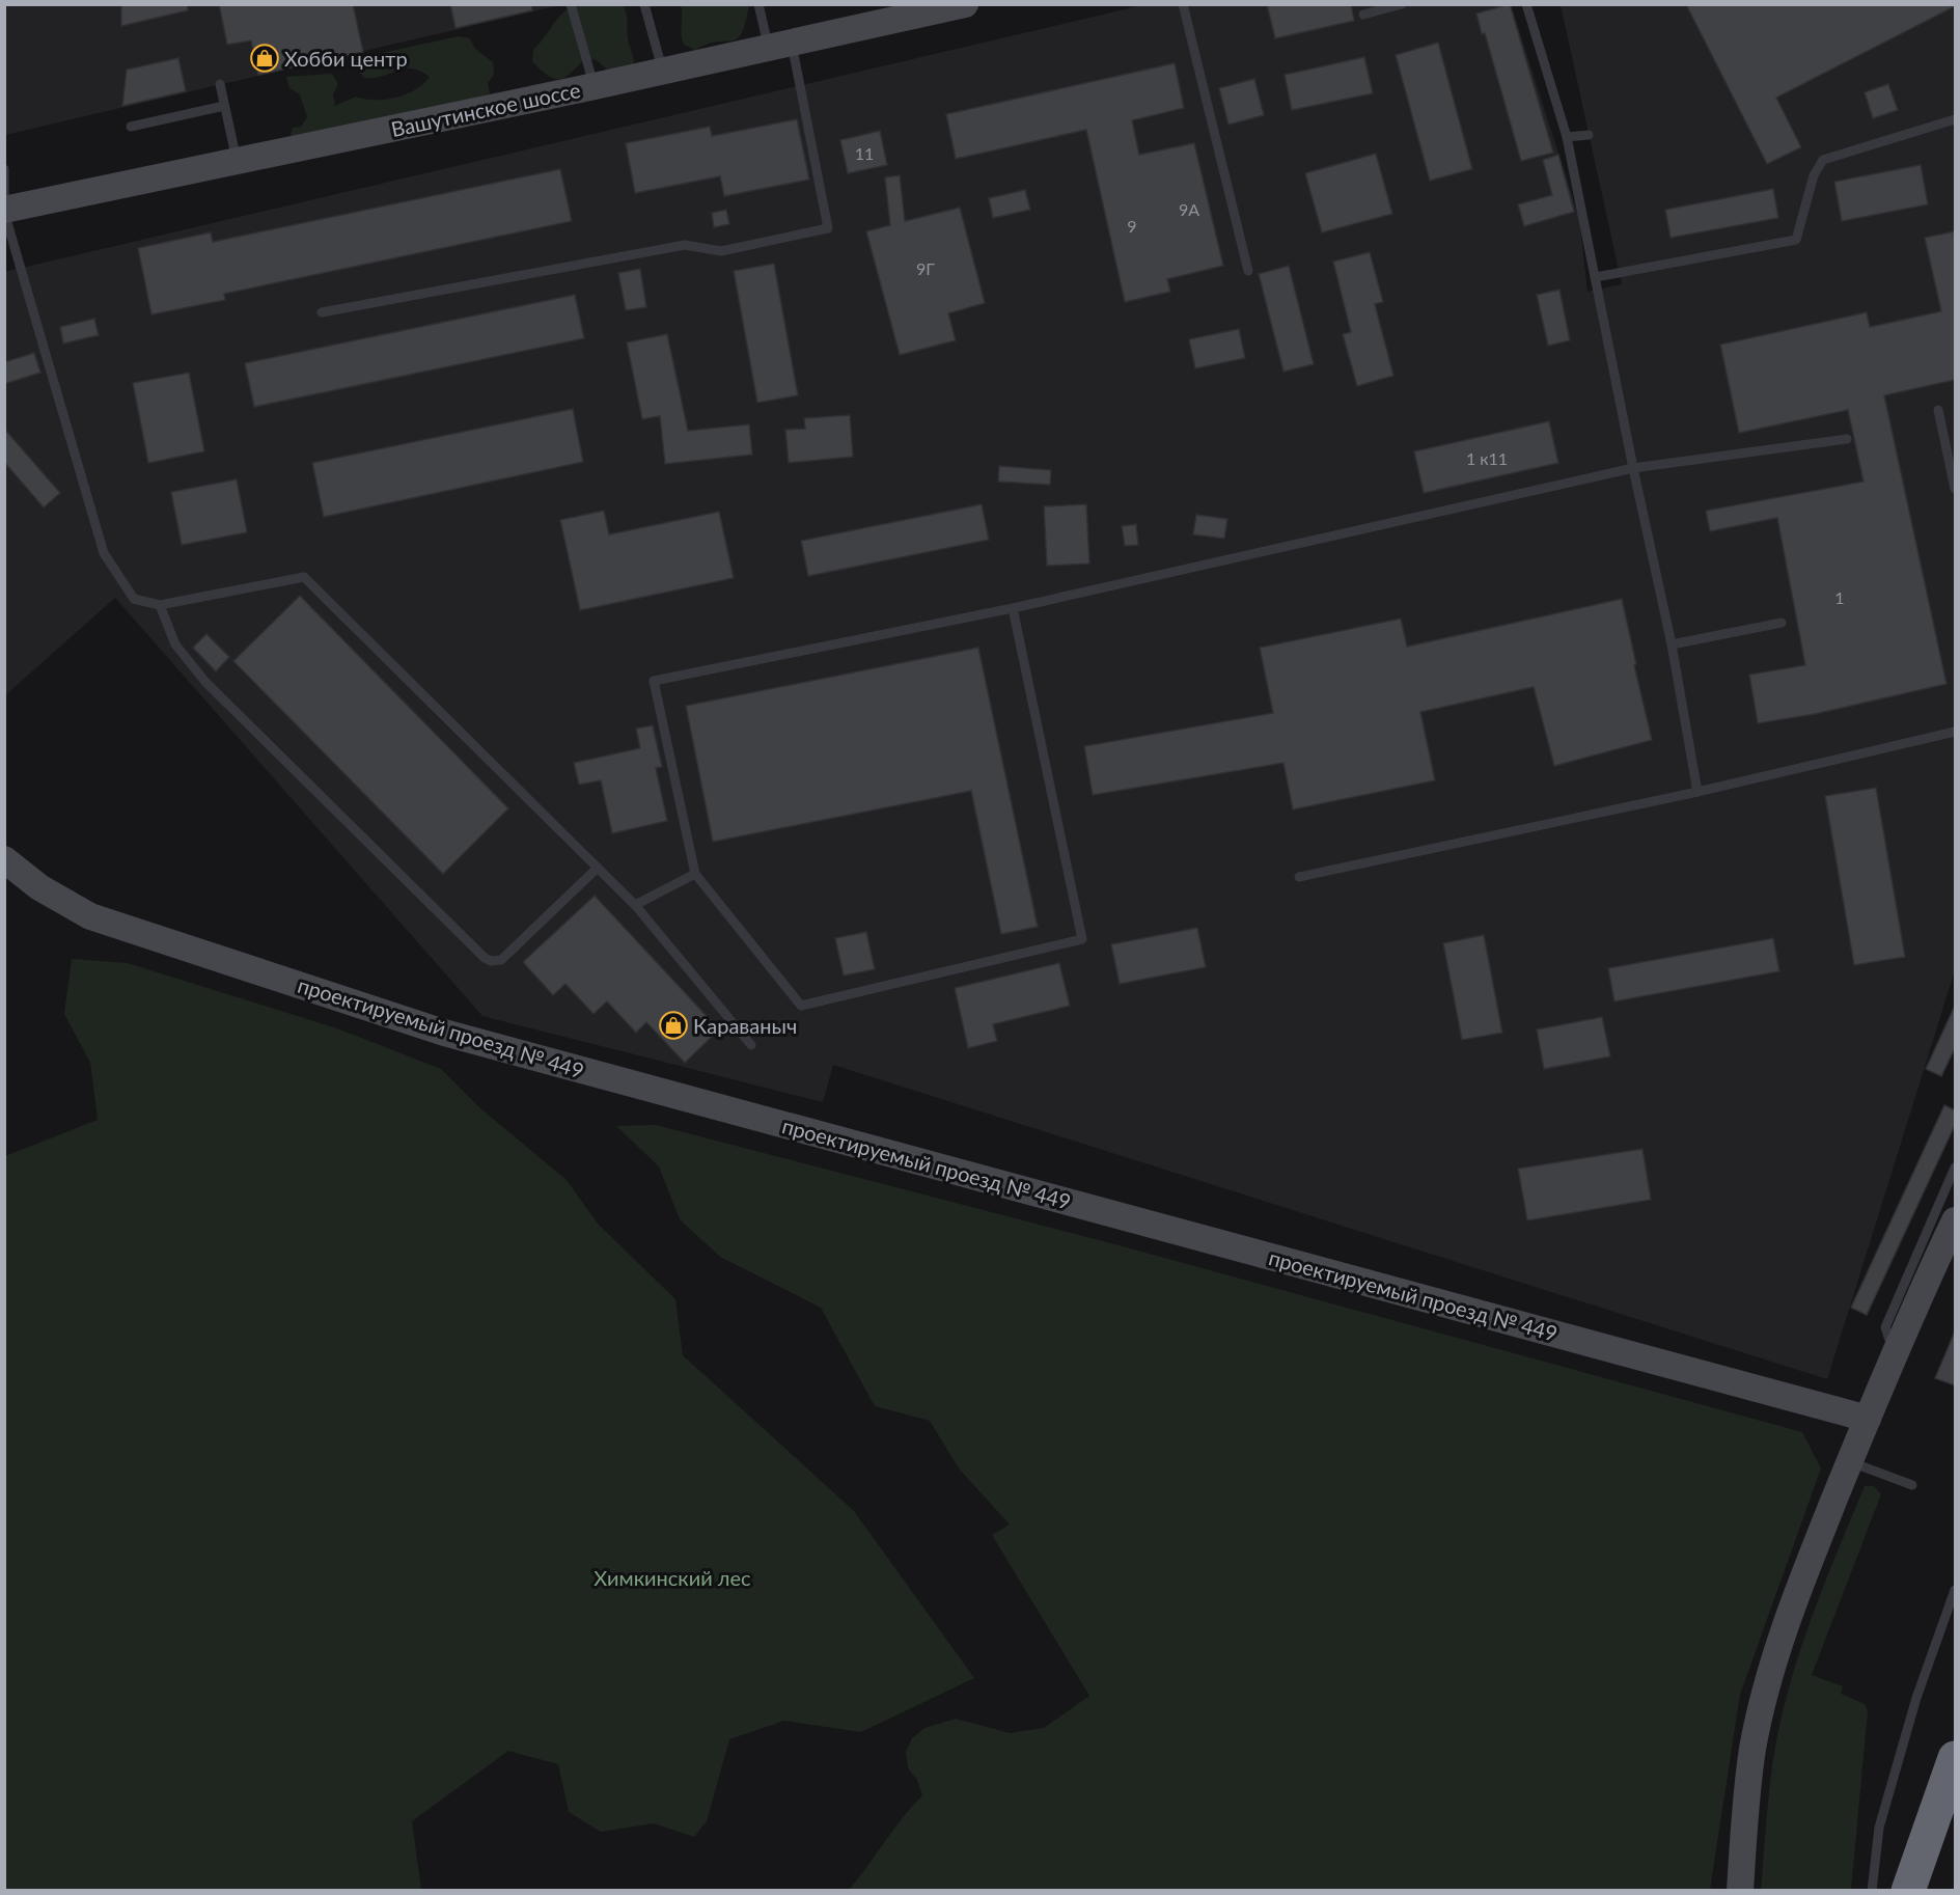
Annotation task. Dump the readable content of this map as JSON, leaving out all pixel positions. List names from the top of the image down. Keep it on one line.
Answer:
{"streets":{"street":["Вашутинское шоссе","проектируемый проезд № 449"]},"parks":["Химкинский лес"],"places":{"shop":["Хобби центр","Караваныч"]},"house_numbers":["11","9А","9","9Г","1 к11","1"]}
